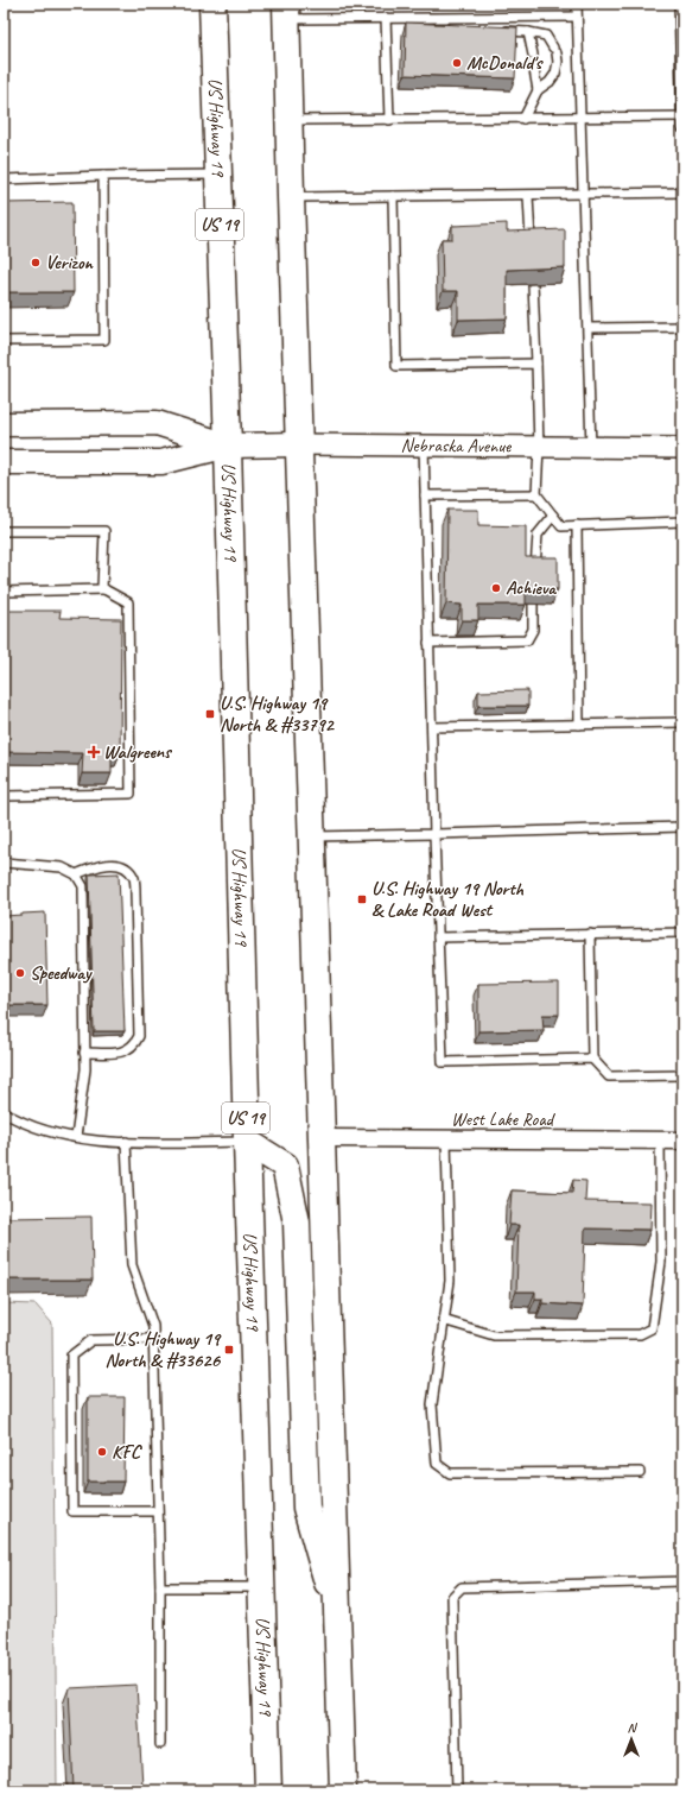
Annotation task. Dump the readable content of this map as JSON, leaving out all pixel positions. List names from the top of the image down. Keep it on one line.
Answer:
{"streets":{"highway":["US Highway 19","US 19"],"main road":["Nebraska Avenue"],"street":["West Lake Road"]},"crossings":[["US Highway 19","Nebraska Avenue"]],"places":{"other":["McDonald's","Verizon","Achieva","Speedway","KFC"],"transit":["U.S. Highway 19 North & #33792","U.S. Highway 19 North & Lake Road West","U.S. Highway 19 North & #33626"],"health":["Walgreens"]},"north":"top"}
